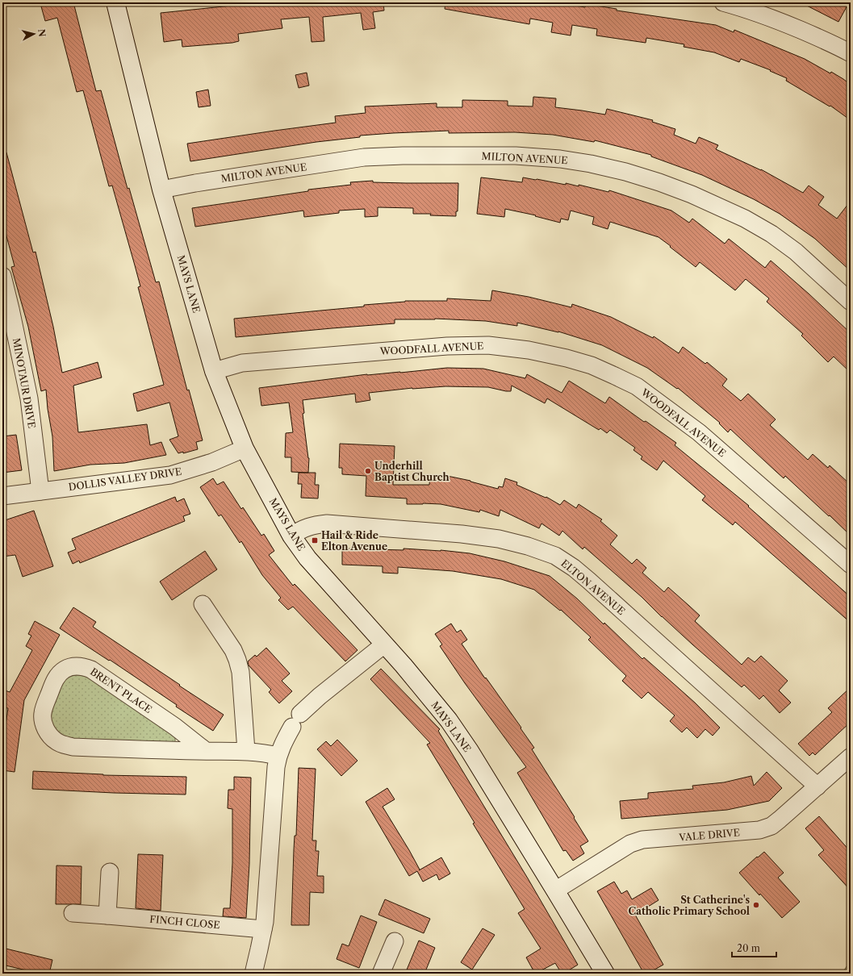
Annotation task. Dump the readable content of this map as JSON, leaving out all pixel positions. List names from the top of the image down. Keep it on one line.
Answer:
{"streets":{"street":["MILTON AVENUE","MAYS LANE","WOODFALL AVENUE","MINOTAUR DRIVE","DOLLIS VALLEY DRIVE","ELTON AVENUE","BRENT PLACE","VALE DRIVE","FINCH CLOSE"]},"crossings":[["MILTON AVENUE","MAYS LANE"],["MAYS LANE","WOODFALL AVENUE"],["MAYS LANE","DOLLIS VALLEY DRIVE"],["MAYS LANE","ELTON AVENUE"],["MAYS LANE","VALE DRIVE"],["MINOTAUR DRIVE","DOLLIS VALLEY DRIVE"],["ELTON AVENUE","VALE DRIVE"]],"places":{"other":["Underhill Baptist Church","St Catherine's Catholic Primary School"],"transit":["Hail & Ride Elton Avenue"]},"scale_bar":"20 m","north":"right"}
